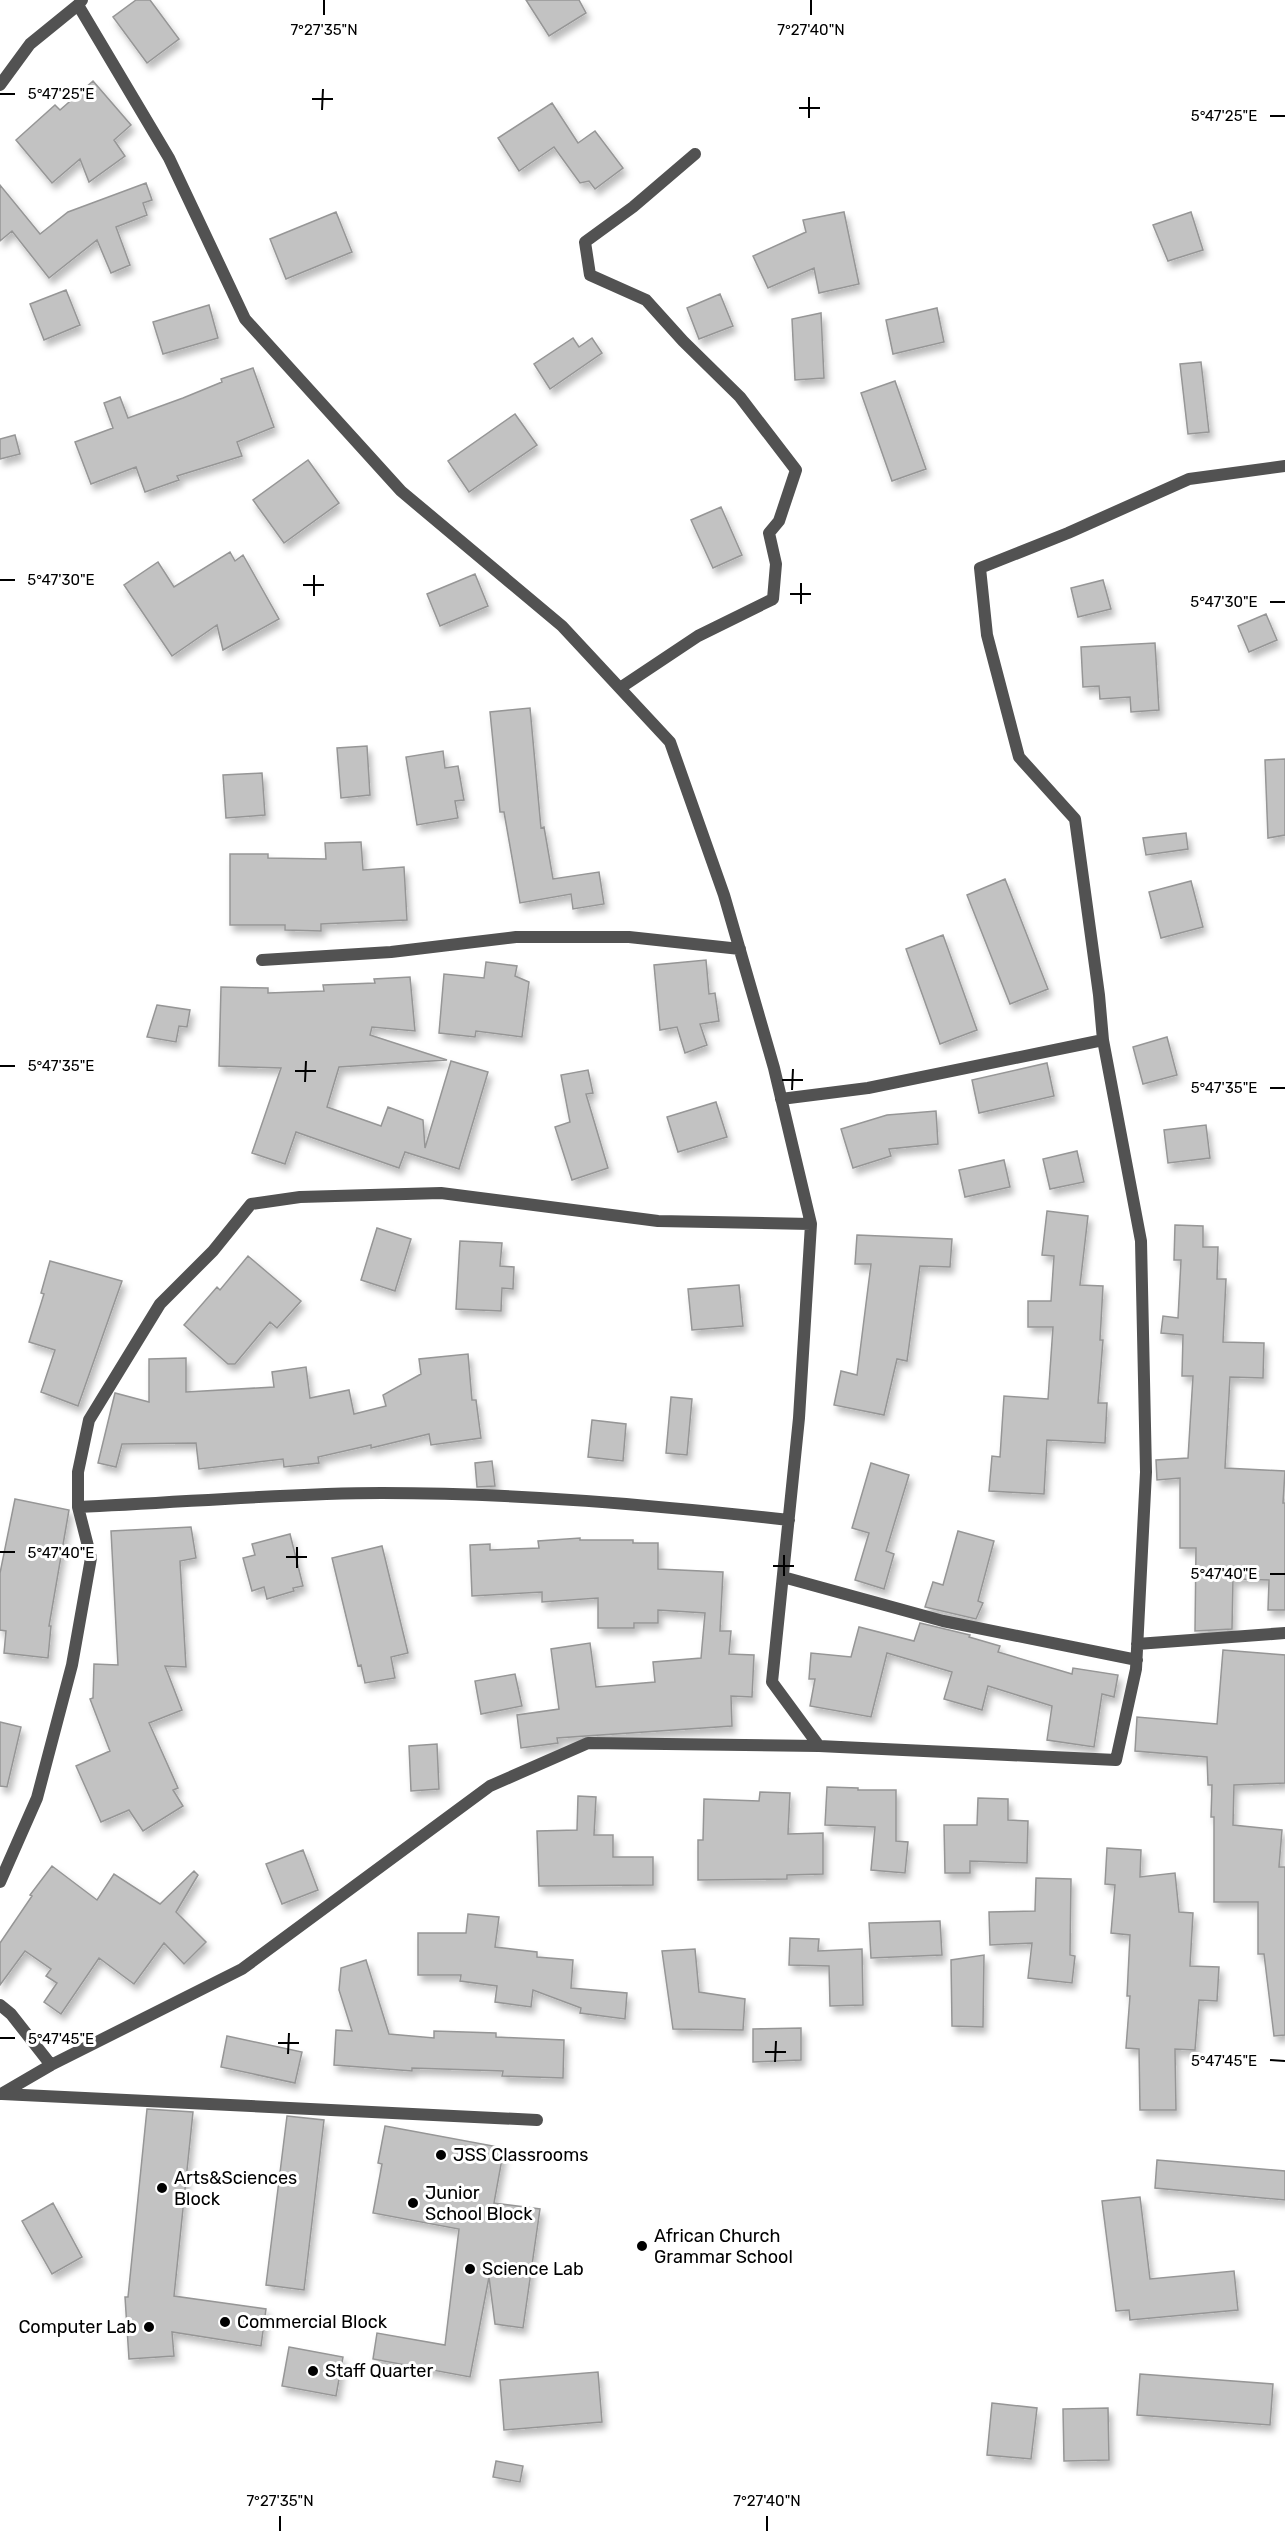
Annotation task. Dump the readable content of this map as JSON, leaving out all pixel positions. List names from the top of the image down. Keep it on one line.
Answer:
{"places":["JSS Classrooms","Arts&Sciences Block","Junior School Block","African Church Grammar School","Science Lab","Commercial Block","Computer Lab","Staff Quarter"],"coordinates":["7°27'35\"N","7°27'40\"N","5°47'25\"E","5°47'30\"E","5°47'35\"E","5°47'40\"E","5°47'45\"E"]}
